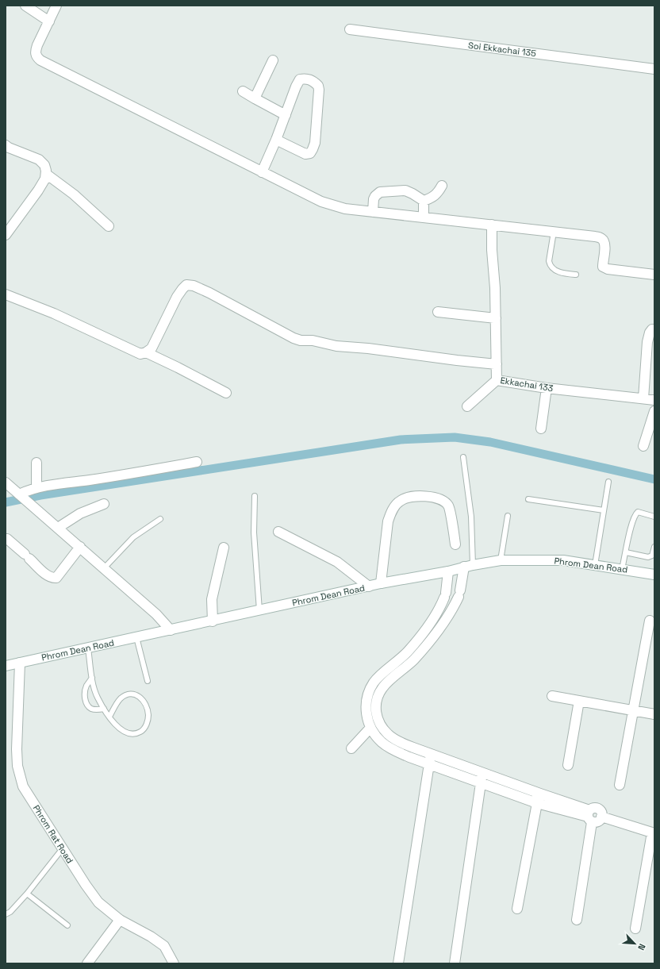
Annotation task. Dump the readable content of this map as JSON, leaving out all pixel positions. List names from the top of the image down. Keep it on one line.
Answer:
{"streets":{"street":["Soi Ekkachai 135","Ekkachai 133","Phrom Dean Road","Phrom Rat Road"]},"crossings":[["Phrom Dean Road","Phrom Rat Road"]],"north":"bottom right"}
